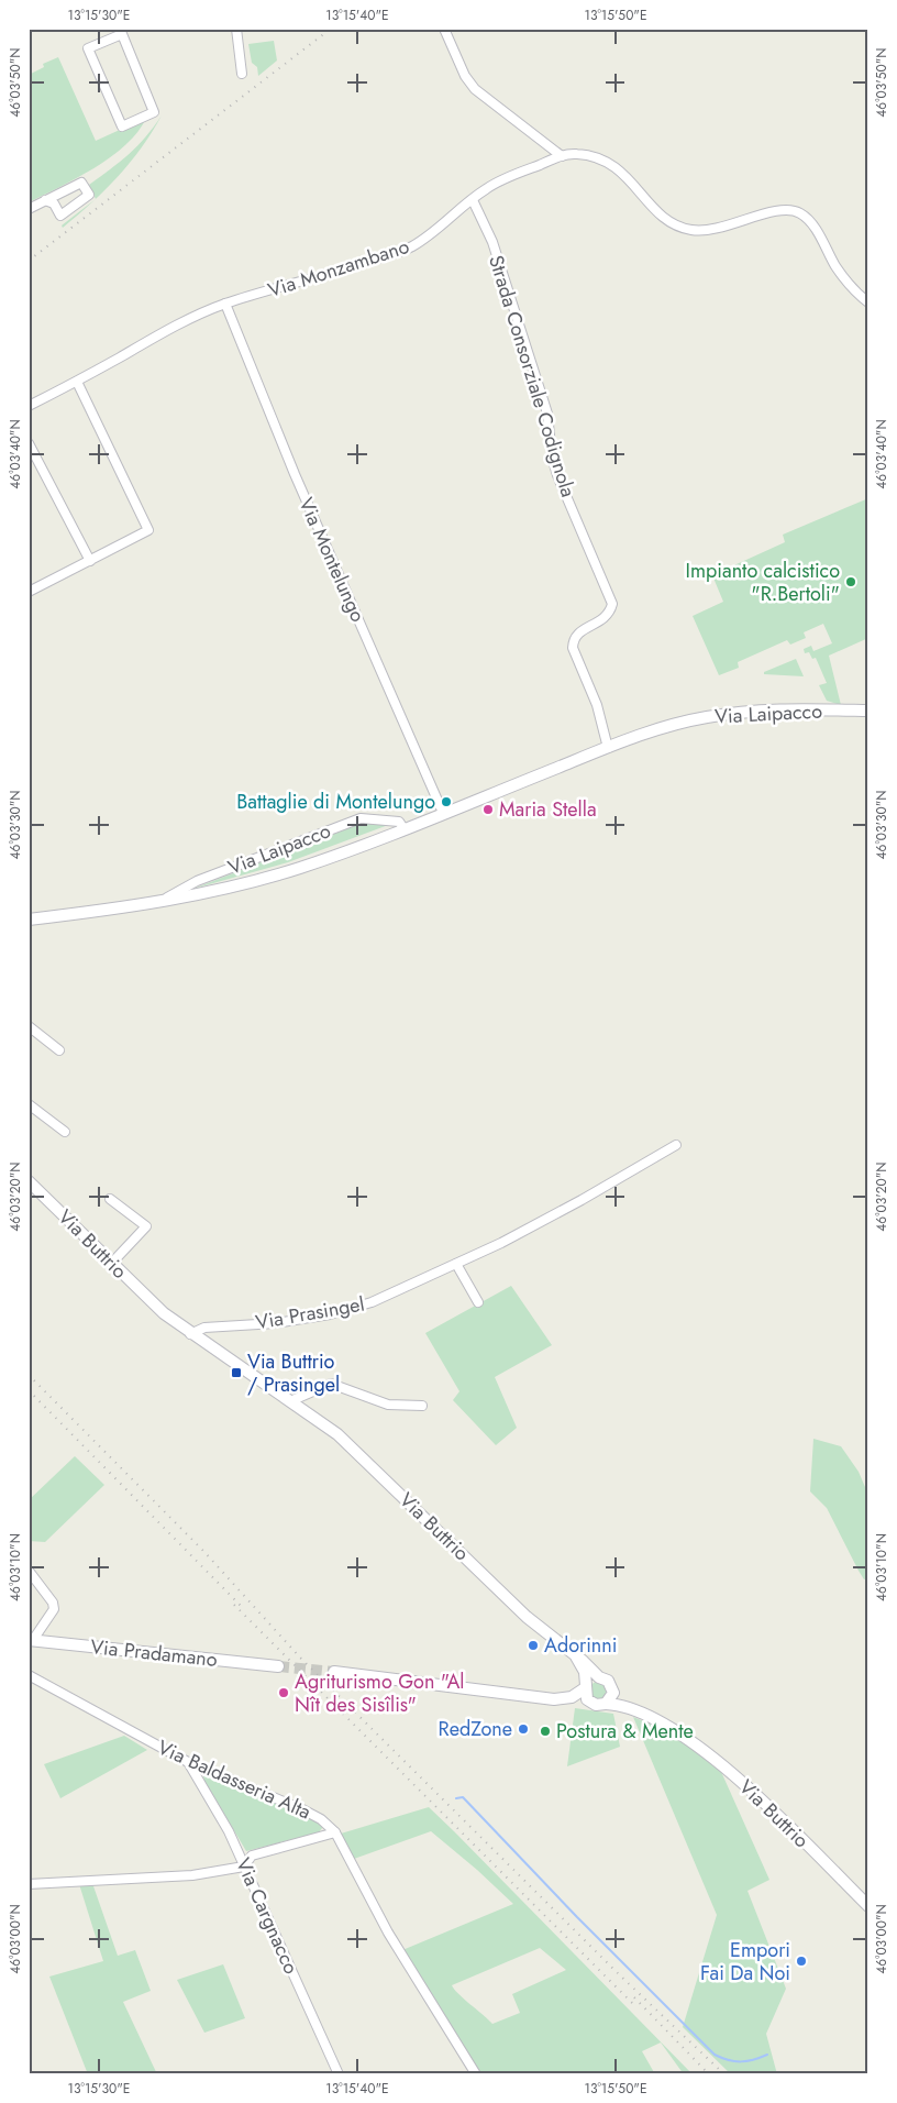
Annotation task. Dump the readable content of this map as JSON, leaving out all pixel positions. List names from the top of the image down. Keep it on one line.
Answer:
{"streets":{"street":["Via Monzambano","Strada Consorziale Codignola","Via Montelungo","Via Laipacco","Via Buttrio","Via Prasingel","Via Pradamano","Via Baldasseria Alta","Via Cargnacco"]},"crossings":[["Via Monzambano","Strada Consorziale Codignola"],["Via Monzambano","Via Montelungo"],["Strada Consorziale Codignola","Via Laipacco"],["Via Montelungo","Via Laipacco"],["Via Buttrio","Via Prasingel"],["Via Baldasseria Alta","Via Cargnacco"]],"places":{"other":["Impianto calcistico \"R.Bertoli\"","Battaglie di Montelungo","Maria Stella","Adorinni","Agriturismo Gon \"Al Nît des Sisîlis\"","RedZone","Postura & Mente","Empori Fai Da Noi"],"transit":["Via Buttrio / Prasingel"]},"coordinates":["13°15'30\"E","13°15'40\"E","13°15'50\"E","46°03'50\"N","46°03'40\"N","46°03'30\"N","46°03'20\"N","46°03'10\"N","46°03'00\"N"]}
